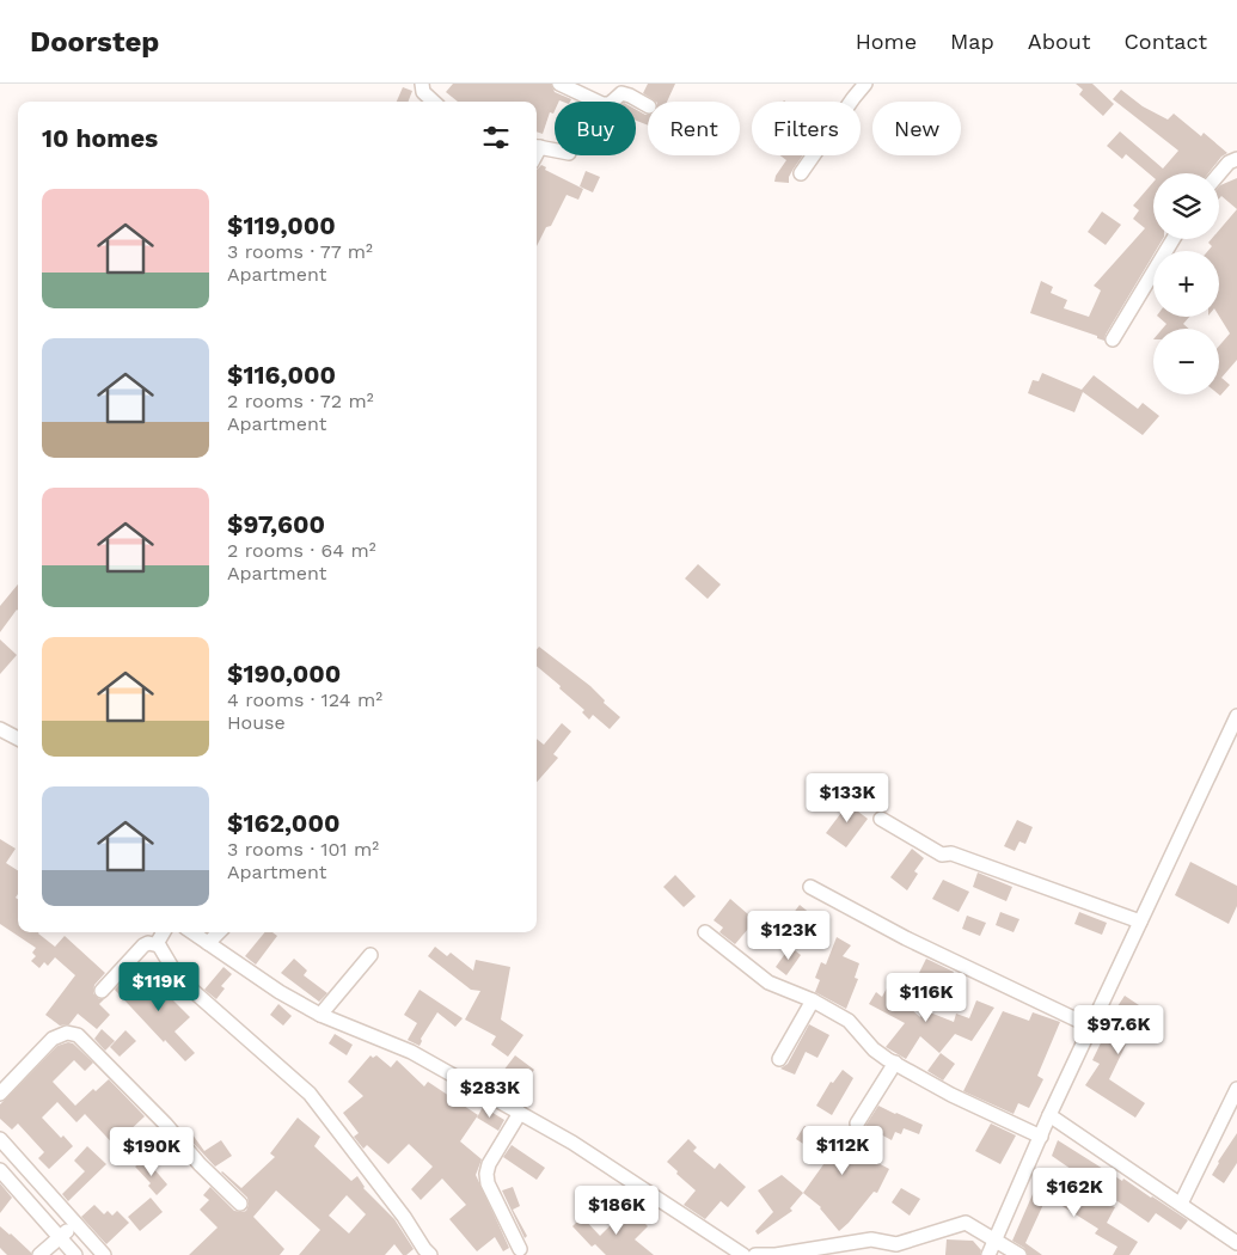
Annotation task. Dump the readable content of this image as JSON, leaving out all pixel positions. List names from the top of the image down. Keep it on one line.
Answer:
{"page":{"header":"Doorstep","nav":["Home","Map","About","Contact"],"chip":["Buy","Rent","Filters","New"],"heading":"10 homes","map_buttons":["+","−"],"list":[{"name":"$119,000","note":"3 rooms · 77 m² · Apartment"},{"name":"$116,000","note":"2 rooms · 72 m² · Apartment"},{"name":"$97,600","note":"2 rooms · 64 m² · Apartment"},{"name":"$190,000","note":"4 rooms · 124 m² · House"},{"name":"$162,000","note":"3 rooms · 101 m² · Apartment"}],"price":["$133K","$123K","$119K","$116K","$97.6K","$283K","$112K","$190K","$162K","$186K"]}}
